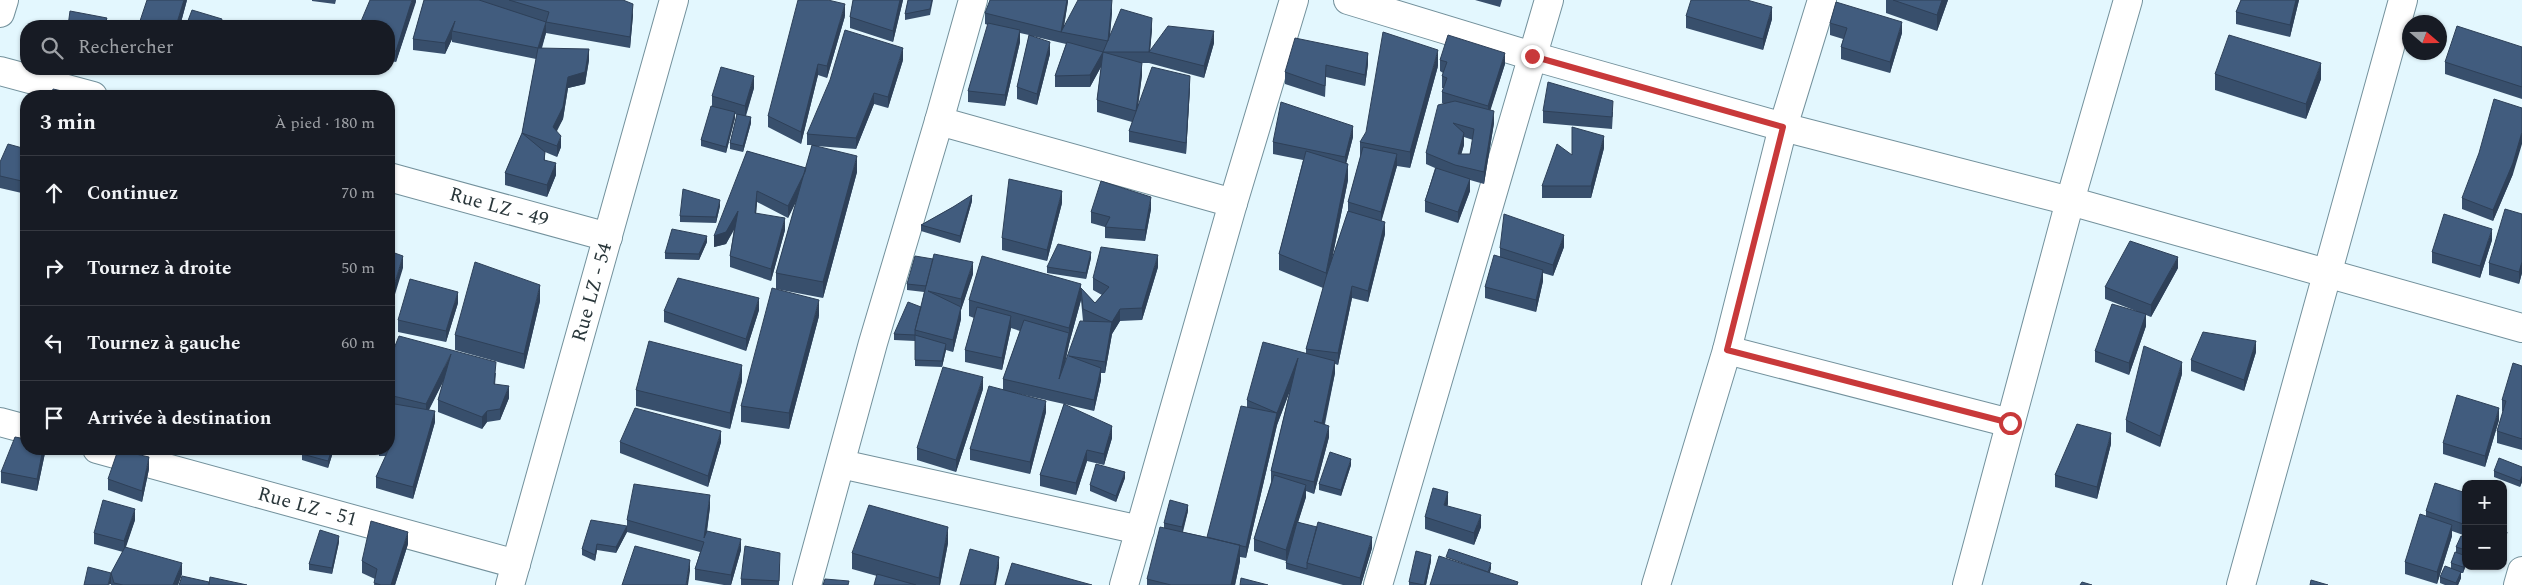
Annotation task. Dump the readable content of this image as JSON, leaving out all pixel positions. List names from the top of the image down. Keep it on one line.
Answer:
{"streets":{"street":["Rue LZ - 49","Rue LZ - 54","Rue LZ - 51"]},"crossings":[["Rue LZ - 49","Rue LZ - 54"],["Rue LZ - 54","Rue LZ - 51"]],"north":"right","page":{"search":"Rechercher","heading":["3 min","À pied · 180 m"],"list":[["Continuez","70 m"],["Tournez à droite","50 m"],["Tournez à gauche","60 m"],"Arrivée à destination"],"map_buttons":["+","−"]}}
